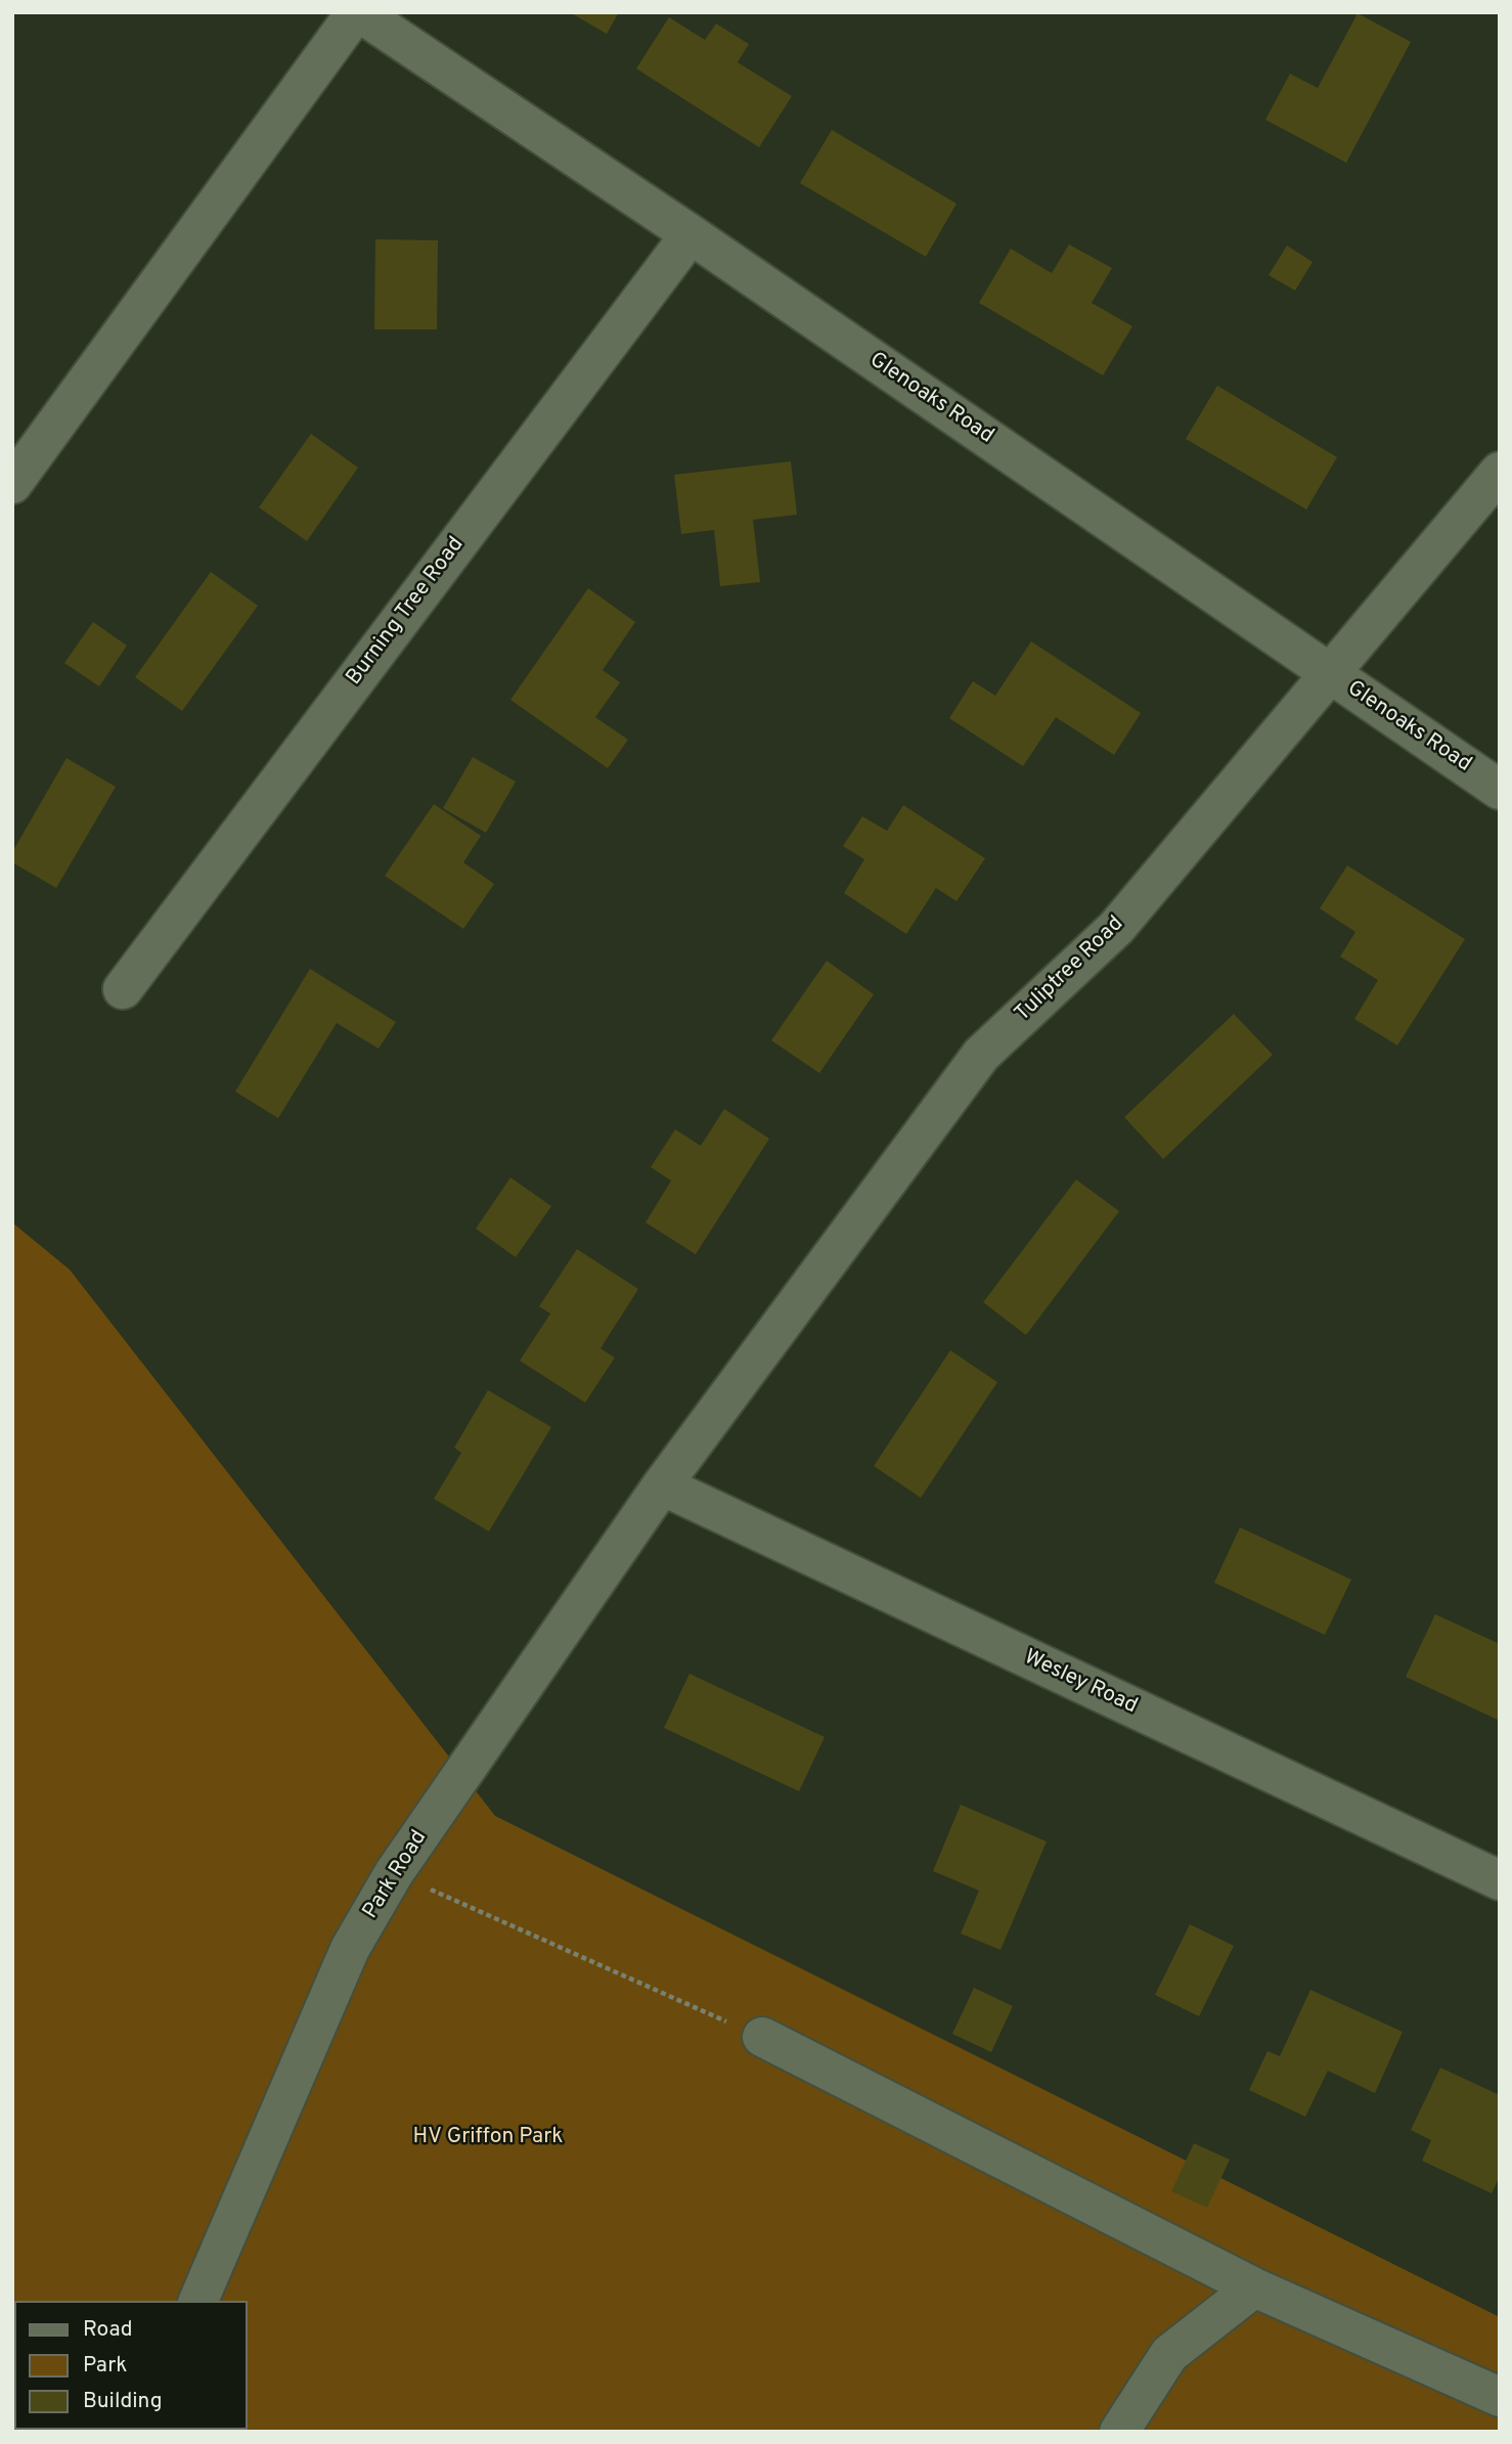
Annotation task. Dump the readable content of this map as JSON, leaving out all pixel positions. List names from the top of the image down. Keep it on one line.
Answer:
{"streets":{"street":["Glenoaks Road","Burning Tree Road","Tuliptree Road","Wesley Road","Park Road"]},"crossings":[["Glenoaks Road","Burning Tree Road"],["Glenoaks Road","Tuliptree Road"],["Tuliptree Road","Wesley Road"],["Tuliptree Road","Park Road"],["Wesley Road","Park Road"]],"parks":["HV Griffon Park"],"legend":["Road","Park","Building"]}
